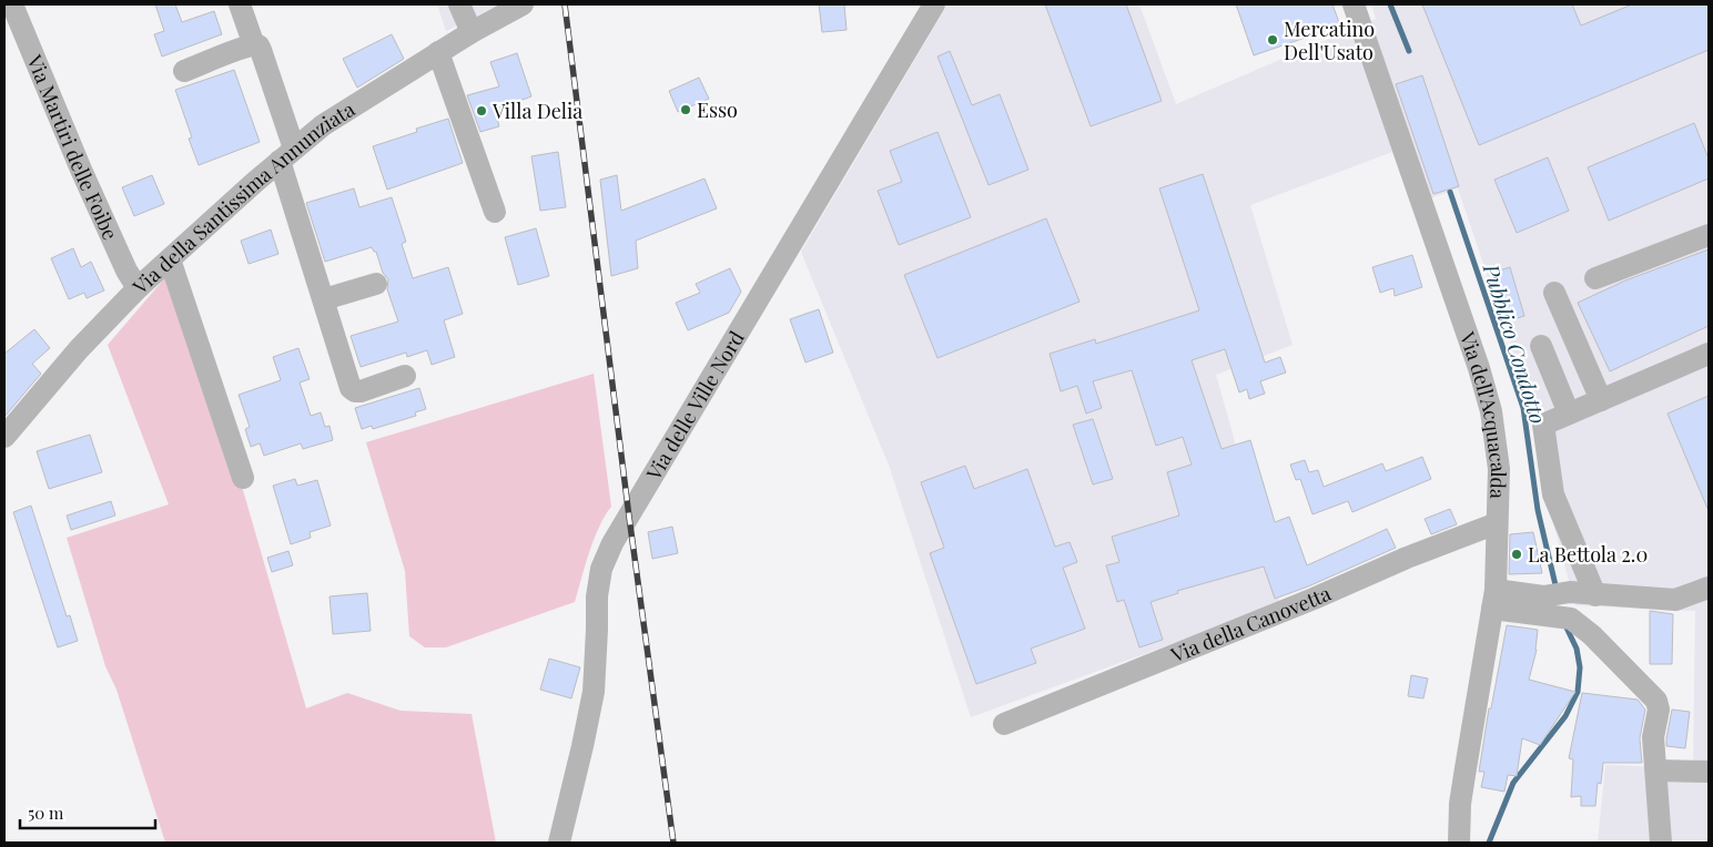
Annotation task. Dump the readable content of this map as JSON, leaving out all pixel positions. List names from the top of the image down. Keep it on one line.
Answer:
{"streets":{"street":["Via Martiri delle Foibe","Via della Santissima Annunziata","Via delle Ville Nord","Via dell'Acquacalda","Via della Canovetta"]},"crossings":[["Via Martiri delle Foibe","Via della Santissima Annunziata"],["Via dell'Acquacalda","Via della Canovetta"]],"water":["Pubblico Condotto"],"places":["Mercatino Dell'Usato","Esso","Villa Delia","La Bettola 2.0"],"scale_bar":"50 m"}
